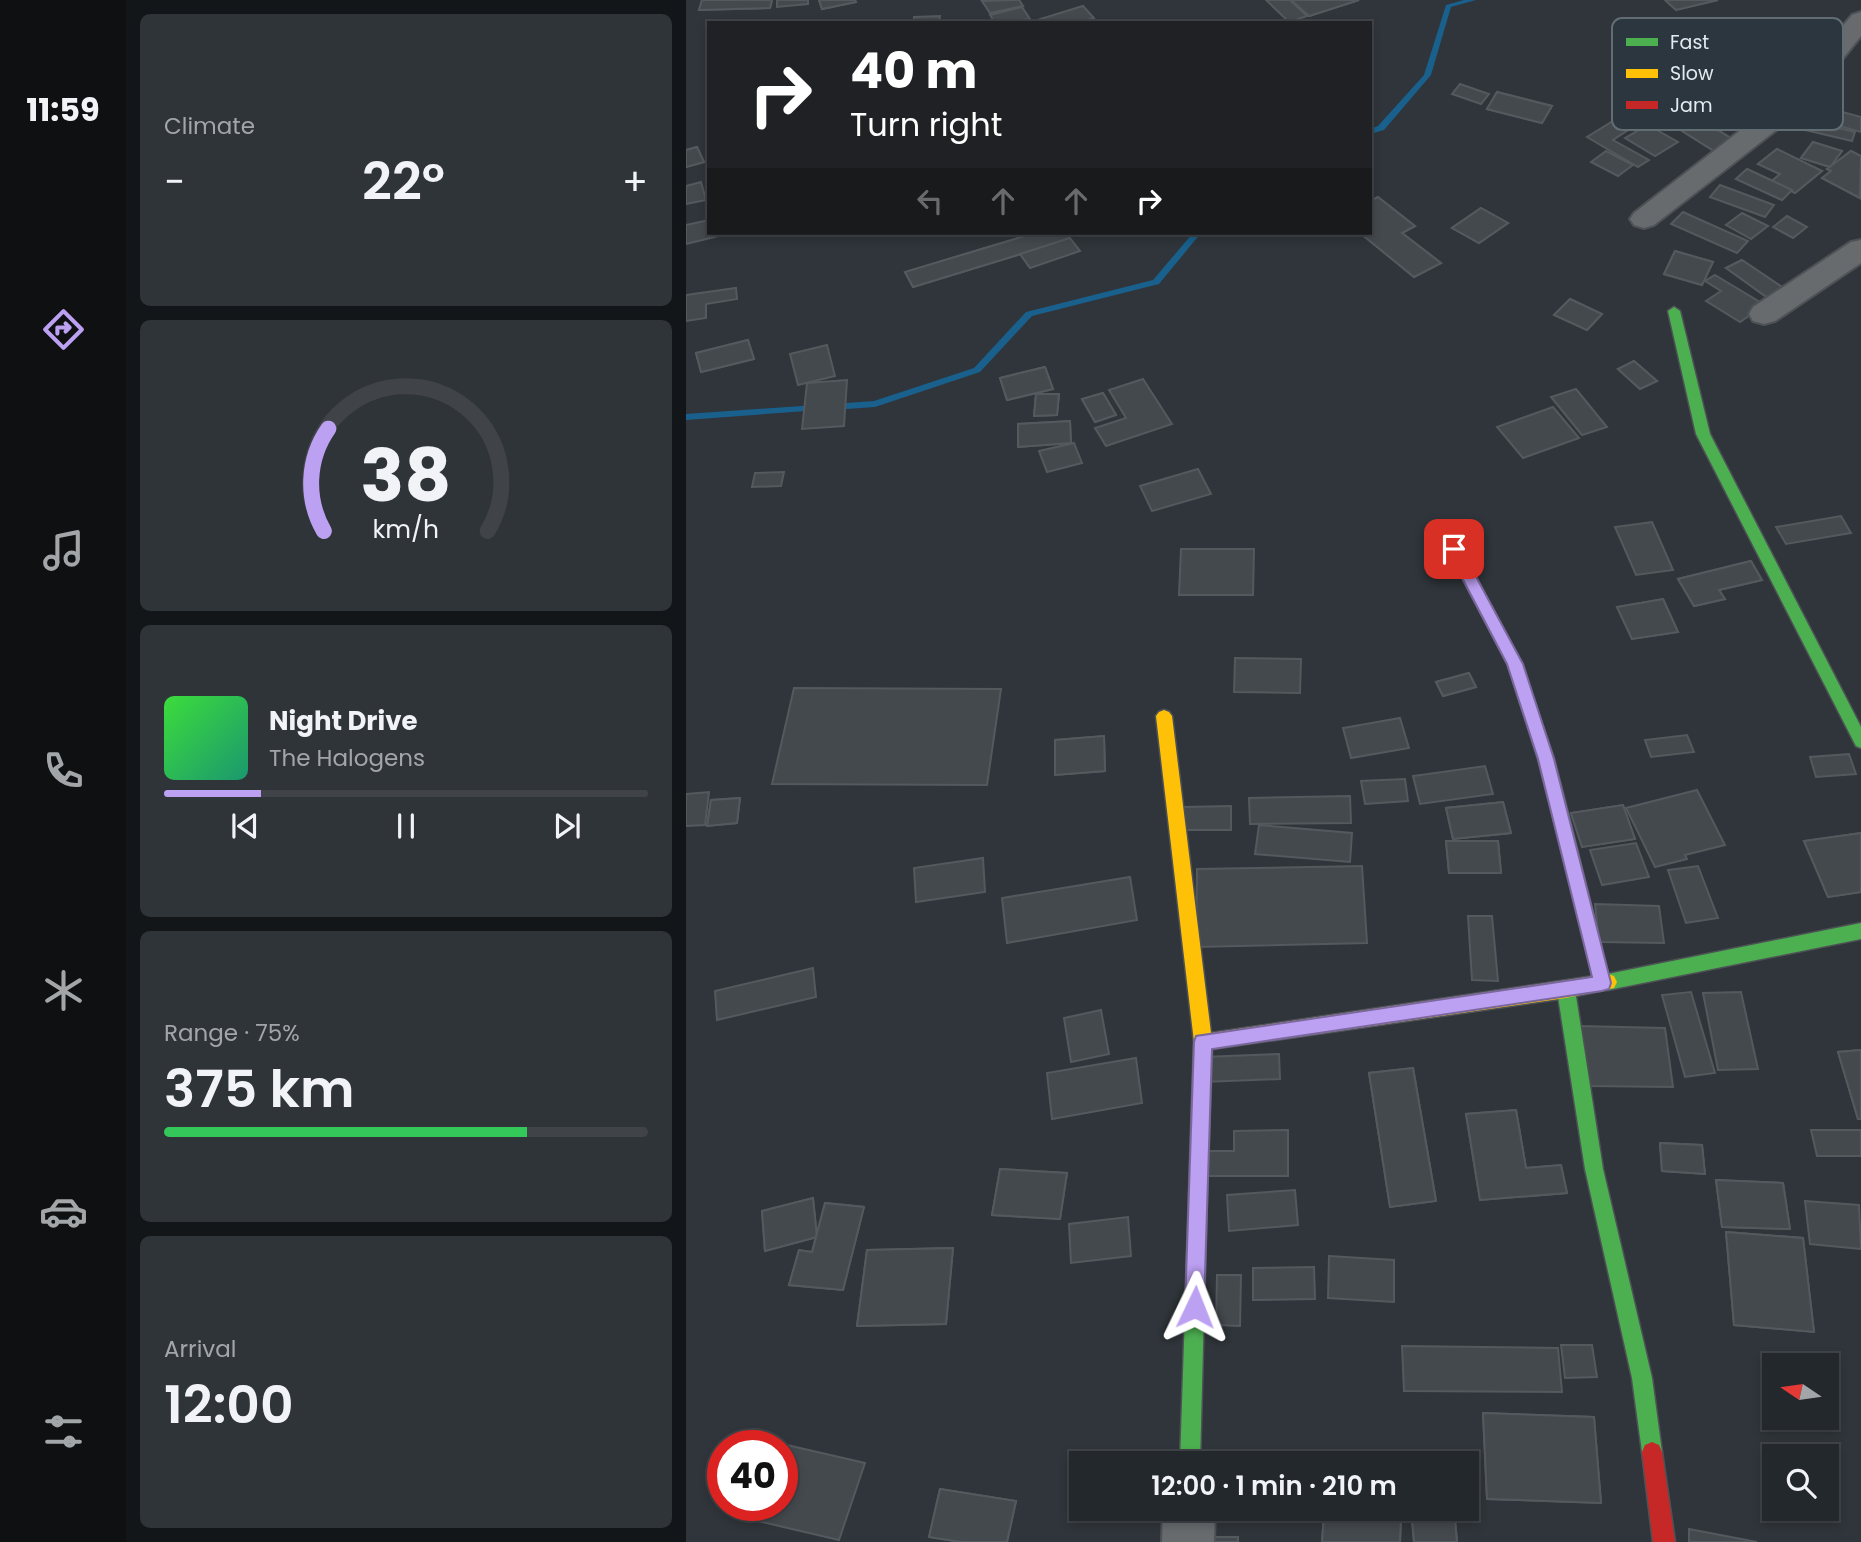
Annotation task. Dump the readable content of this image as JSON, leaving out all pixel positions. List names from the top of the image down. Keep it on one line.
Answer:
{"legend":["Fast","Slow","Jam"],"north":"left","page":{"tabs":"11:59","tile":["Climate",["Range · 75%","375 km"],["Arrival","12:00"]],"turn":["40 m","Turn right"],"heat":["−","22°","+"],"song":["Night Drive","The Halogens"],"limit":"40","trip":"12:00 · 1 min · 210 m","gauge":["38","km/h"]}}
